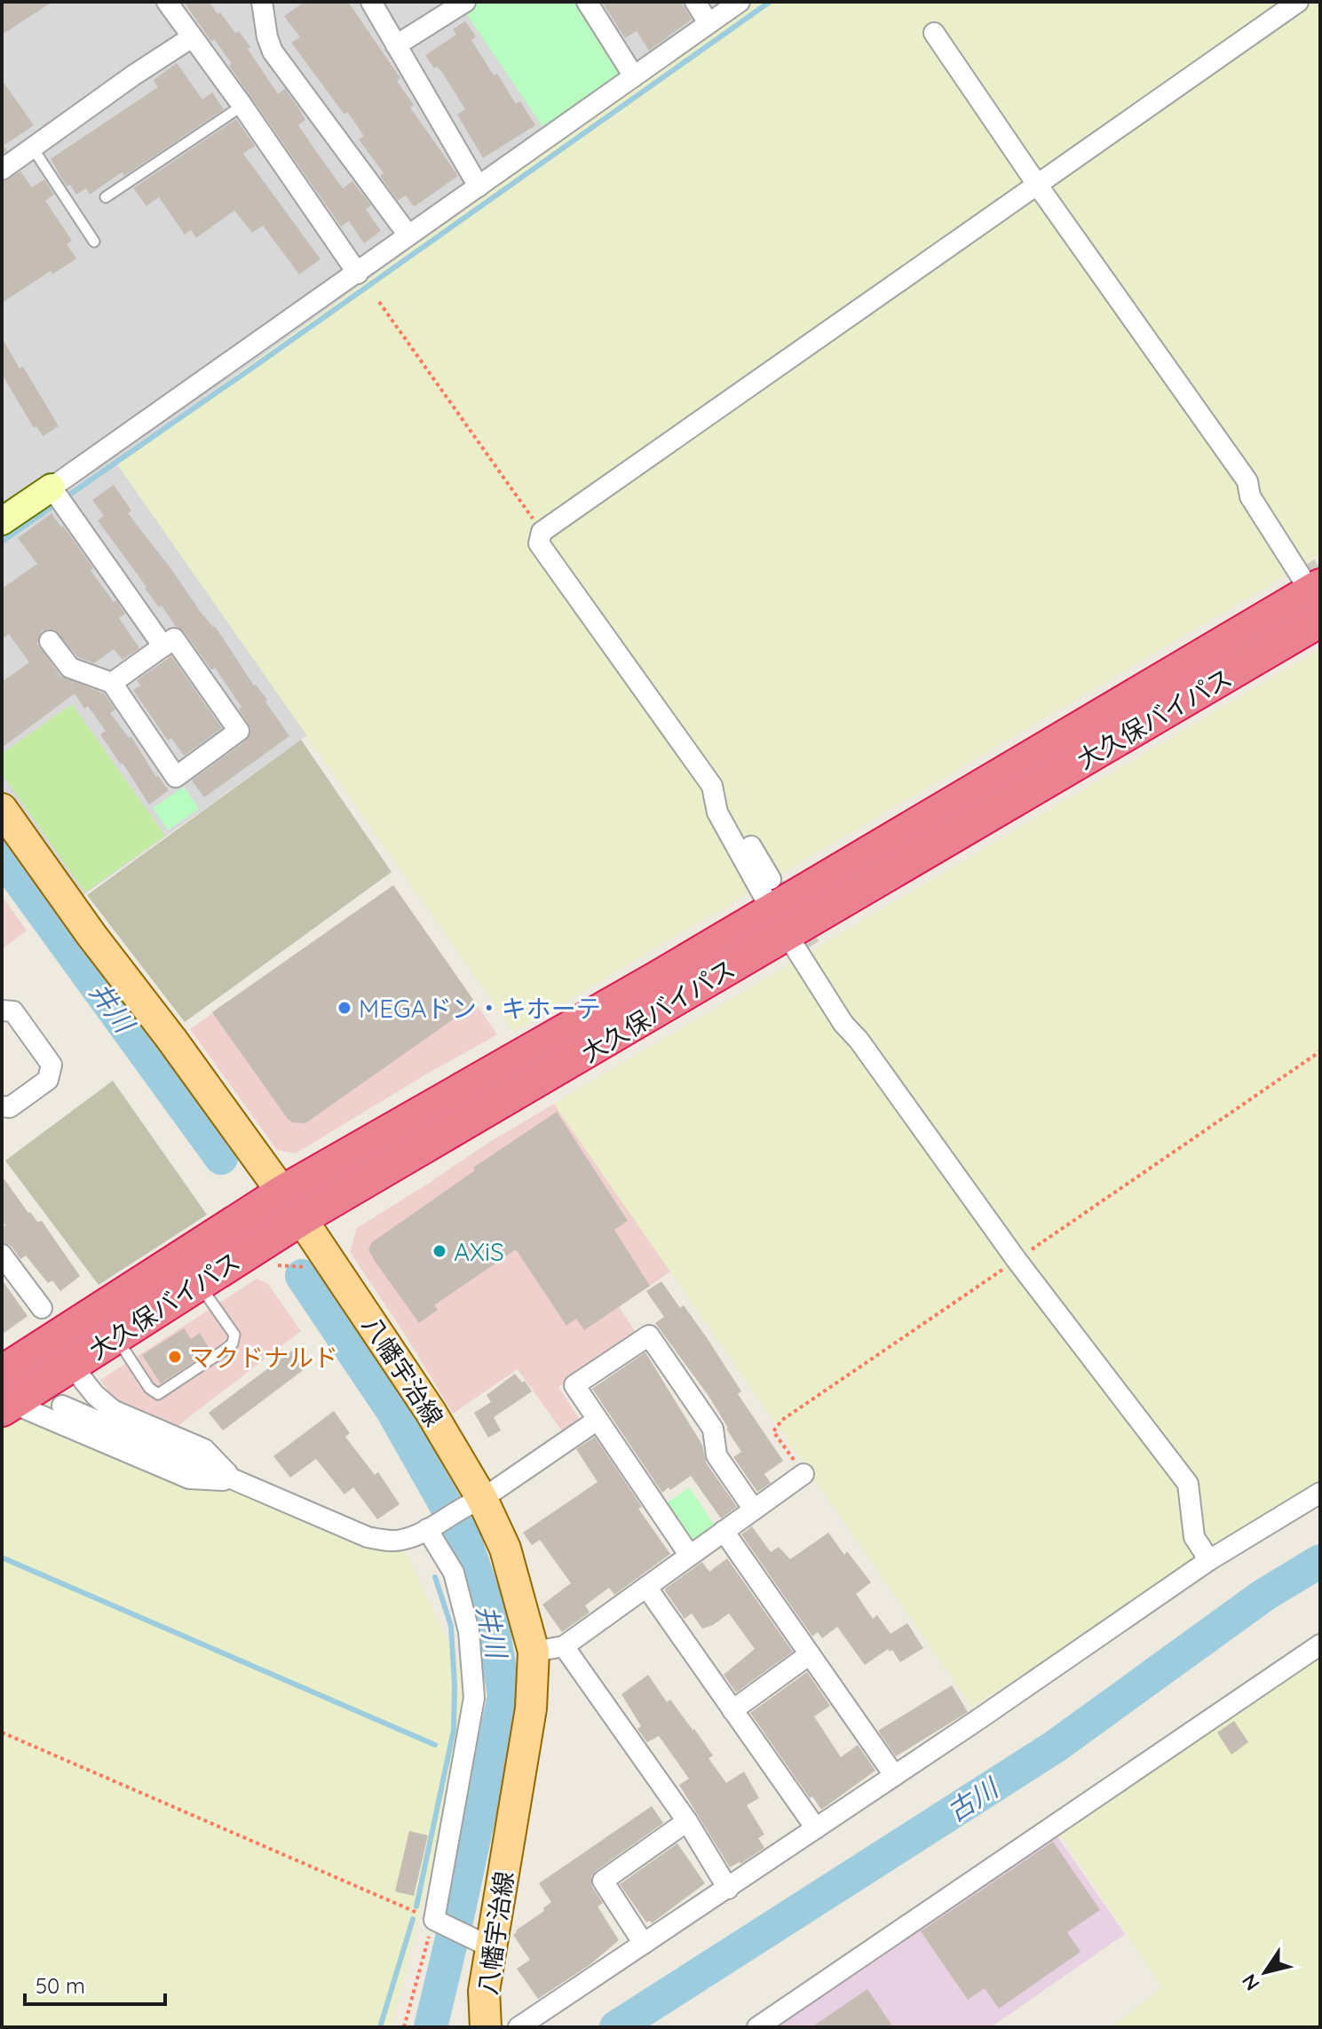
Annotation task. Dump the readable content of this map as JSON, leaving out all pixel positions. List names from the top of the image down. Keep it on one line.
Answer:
{"streets":{"highway":["大久保バイパス"],"main road":["八幡宇治線"]},"crossings":[["大久保バイパス","八幡宇治線"]],"water":["井川","古川"],"places":["MEGAドン・キホーテ","AXiS","マクドナルド"],"scale_bar":"50 m","north":"bottom left"}
